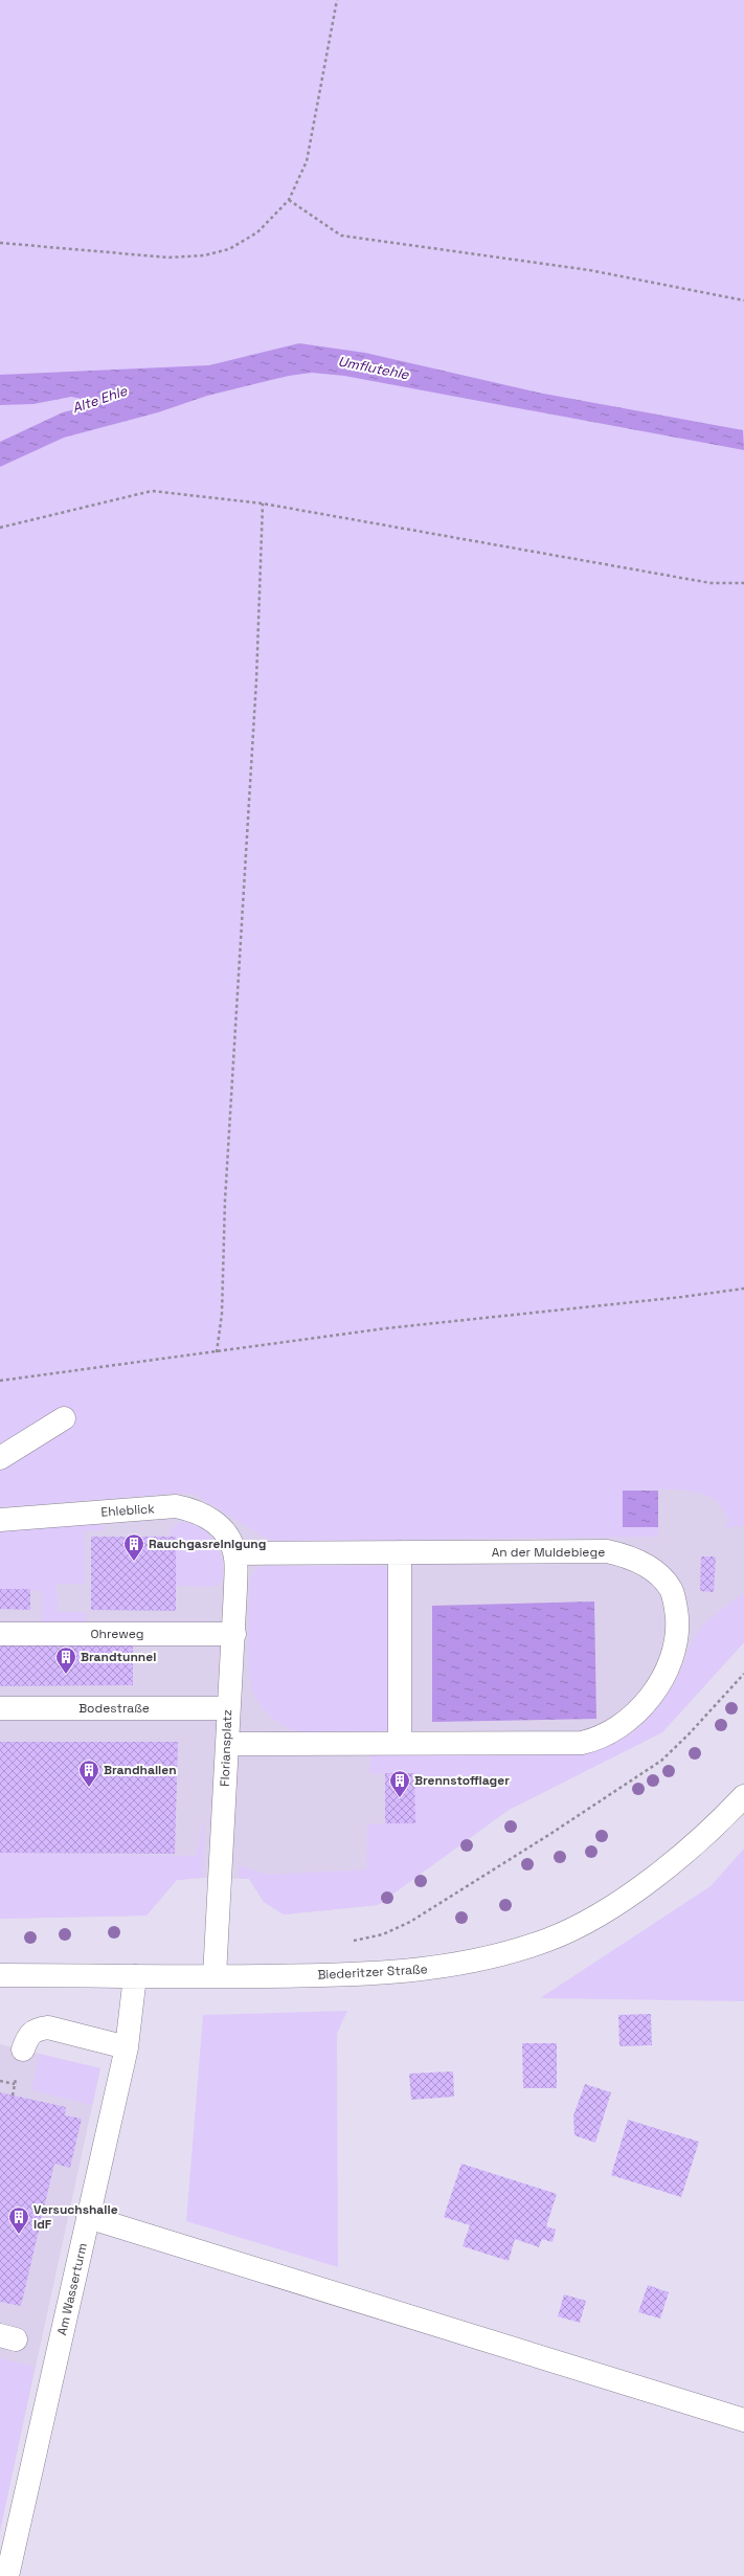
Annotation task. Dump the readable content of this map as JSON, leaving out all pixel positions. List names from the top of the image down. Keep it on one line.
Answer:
{"streets":{"street":["Ehleblick","An der Muldebiege","Ohreweg","Bodestraße","Floriansplatz","Biederitzer Straße","Am Wasserturm"]},"crossings":[["Ehleblick","An der Muldebiege"],["Ehleblick","Floriansplatz"],["An der Muldebiege","Floriansplatz"],["Ohreweg","Floriansplatz"],["Bodestraße","Floriansplatz"],["Floriansplatz","Biederitzer Straße"],["Biederitzer Straße","Am Wasserturm"]],"water":["Umflutehle","Alte Ehle"],"places":{"building":["Rauchgasreinigung","Brandtunnel","Brandhallen","Brennstofflager","Versuchshalle IdF"]}}
